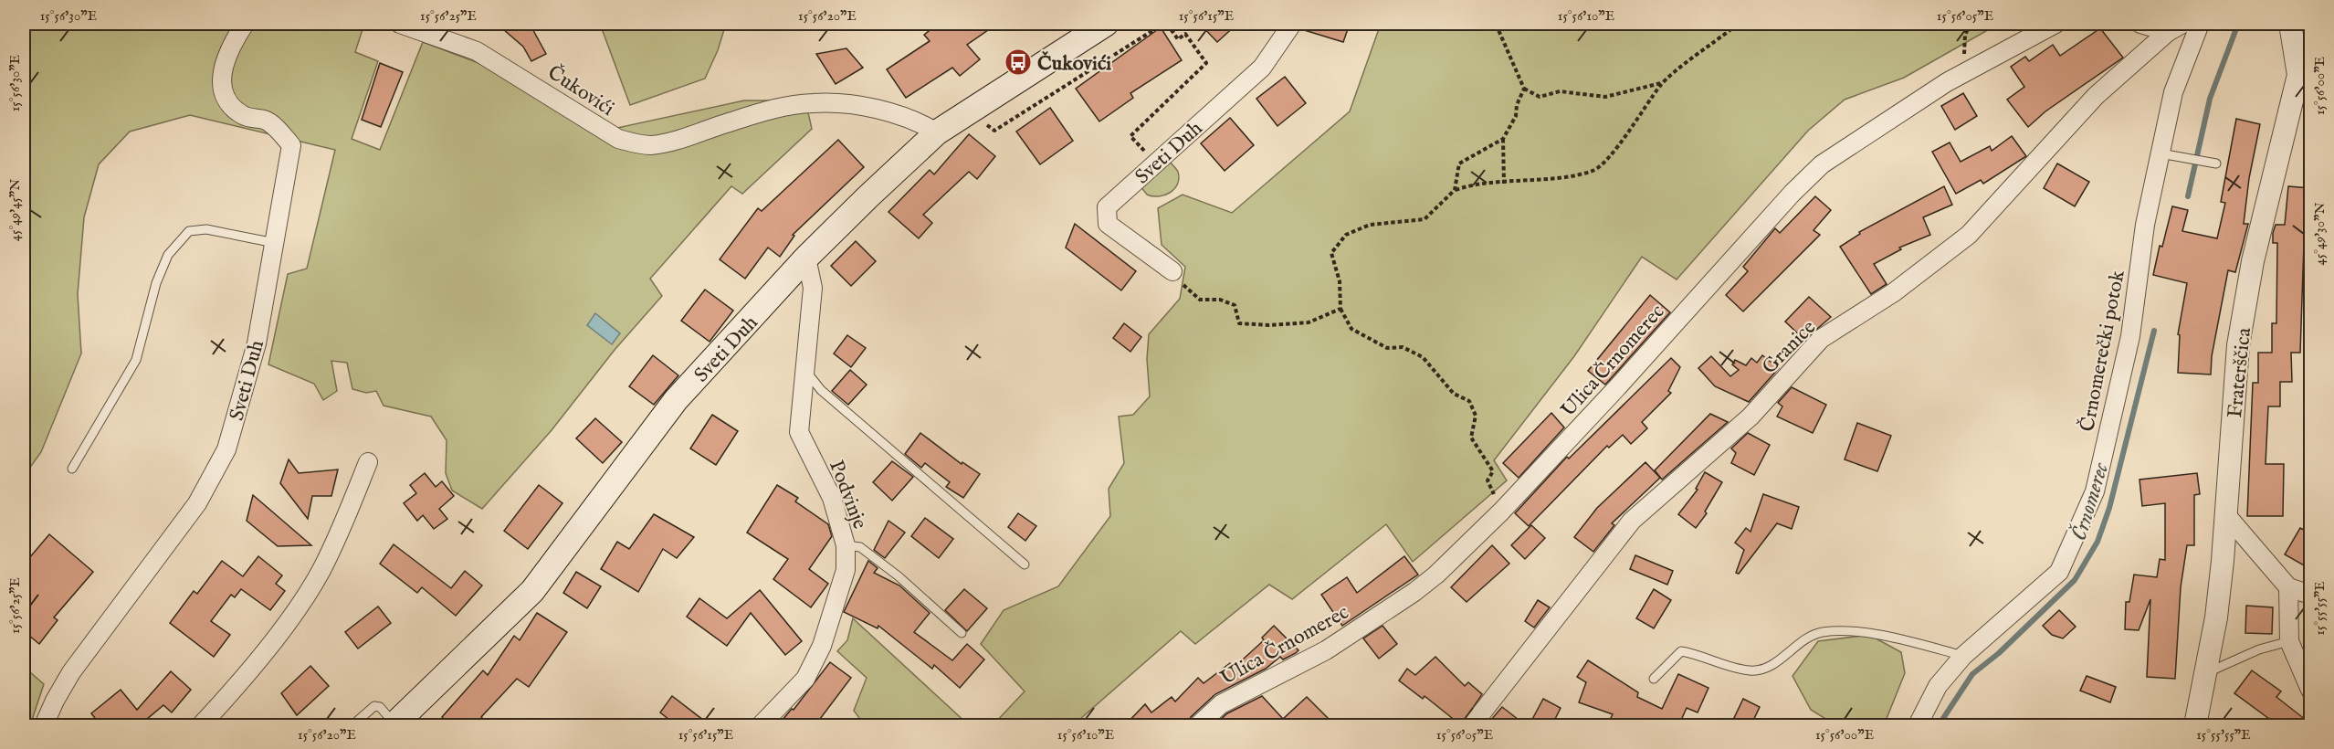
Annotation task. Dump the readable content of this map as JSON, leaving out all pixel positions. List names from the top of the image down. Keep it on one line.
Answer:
{"streets":{"main road":["Sveti Duh"],"street":["Čukovići","Granice","Črnomerečki potok","Ulica Črnomerec","Fraterščica","Podvinje"]},"crossings":[["Čukovići","Sveti Duh"],["Sveti Duh","Podvinje"]],"water":["Črnomerec"],"places":{"bus stop":["Čukovići"]},"coordinates":["15°56'30\"E","15°56'25\"E","15°56'20\"E","15°56'15\"E","15°56'10\"E","15°56'05\"E","15°56'00\"E","45°49'45\"N","45°49'30\"N","15°55'55\"E"]}
